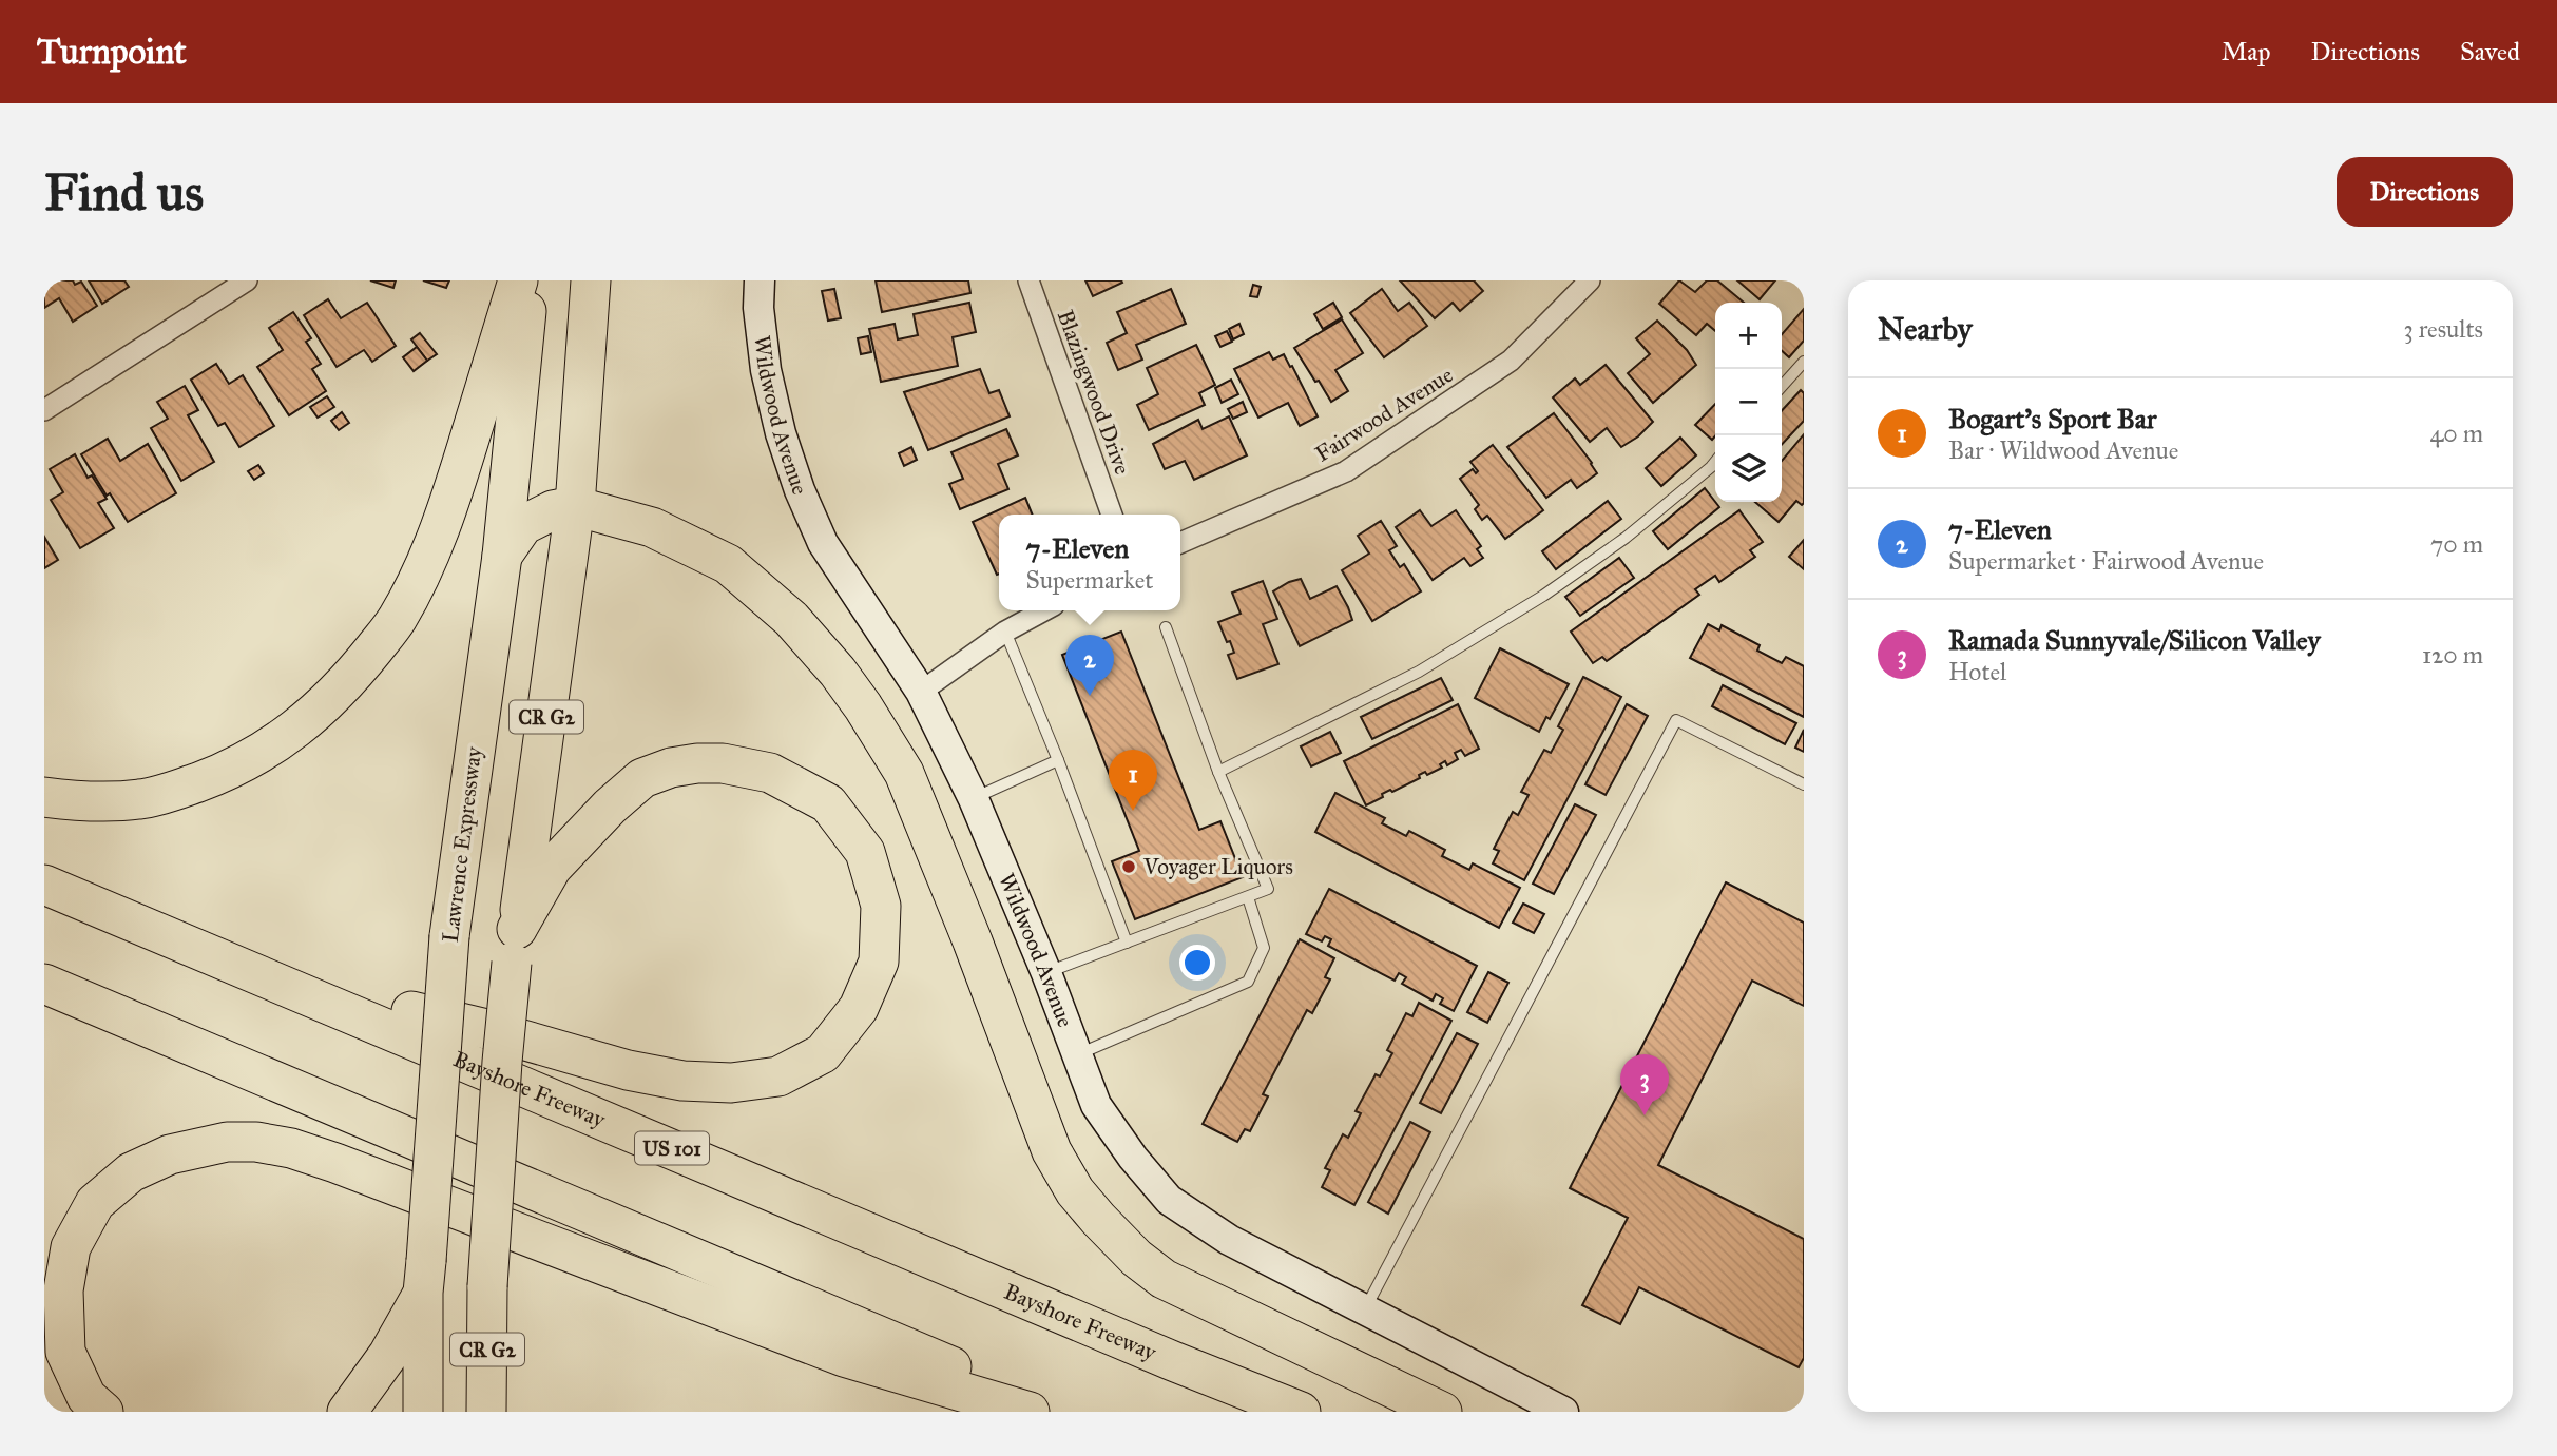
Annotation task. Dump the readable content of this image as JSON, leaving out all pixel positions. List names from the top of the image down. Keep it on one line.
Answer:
{"streets":{"highway":["CR G2","Lawrence Expressway","Bayshore Freeway","US 101"],"street":["Blazingwood Drive","Wildwood Avenue","Fairwood Avenue"]},"places":["Voyager Liquors"],"page":{"header":"Turnpoint","nav":["Map","Directions","Saved"],"buttons":"Directions","title":"Find us","heading":["Nearby","3 results"],"map_buttons":["+","−"],"list":[{"mark":"1","name":"Bogart's Sport Bar","note":"Bar · Wildwood Avenue","value":"40 m"},{"mark":"2","name":"7-Eleven","note":"Supermarket · Fairwood Avenue","value":"70 m"},{"mark":"3","name":"Ramada Sunnyvale/Silicon Valley","note":"Hotel","value":"120 m"}],"popup":["7-Eleven","Supermarket"],"pins":["2","1","3"]}}
